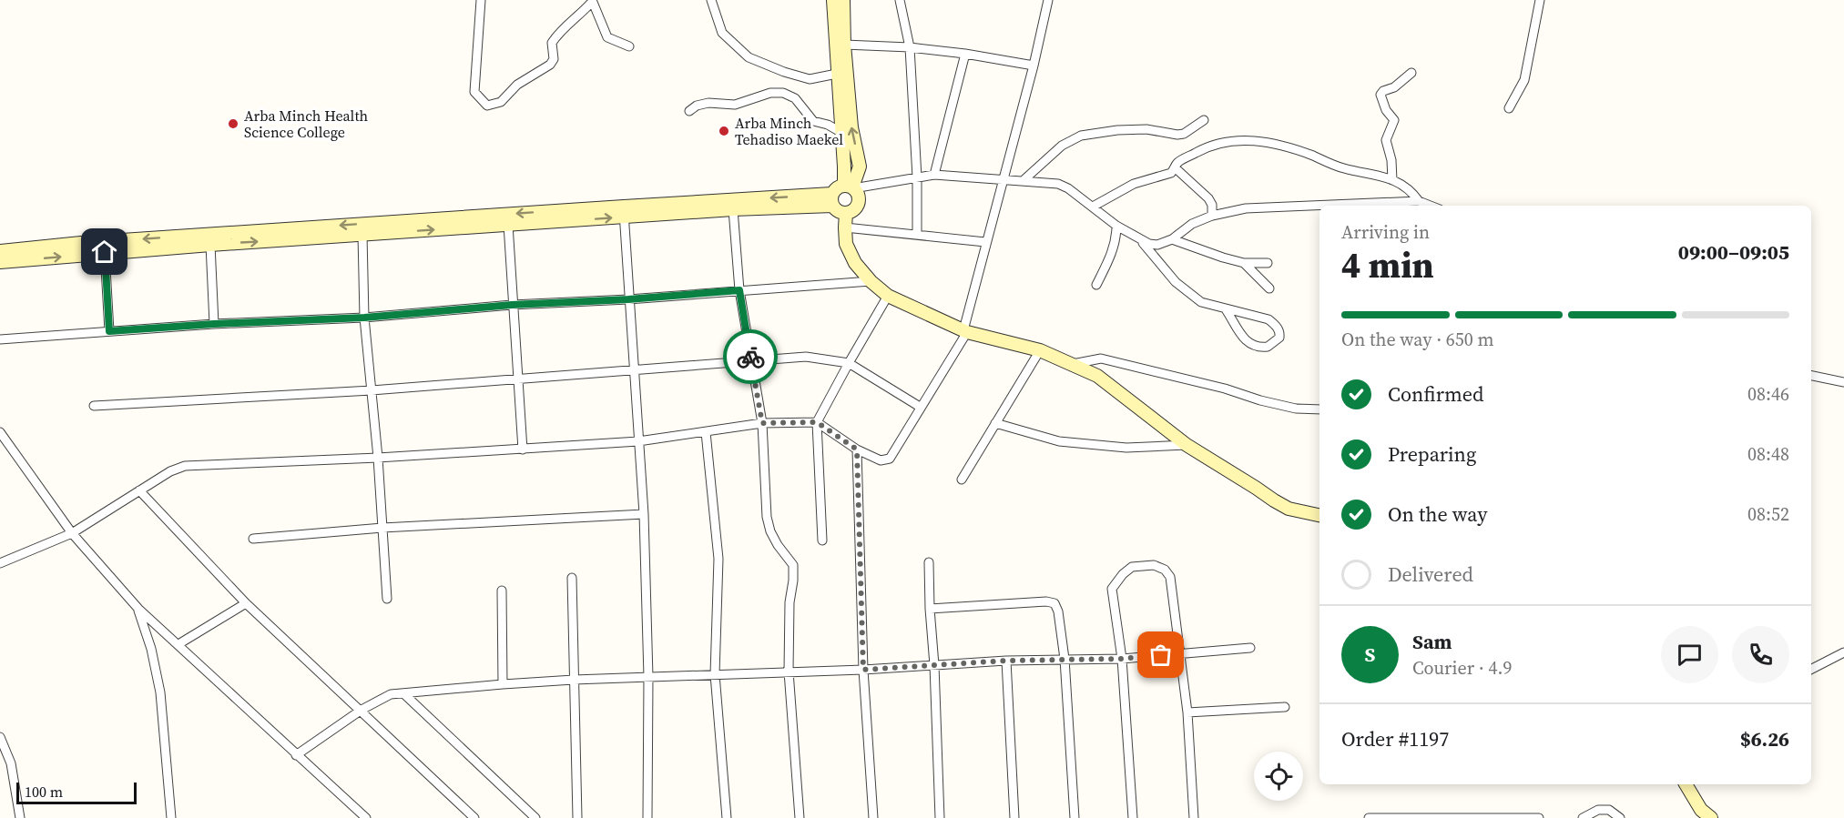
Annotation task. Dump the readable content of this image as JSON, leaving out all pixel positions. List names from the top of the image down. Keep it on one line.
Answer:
{"places":["Arba Minch Health Science College","Arba Minch Tehadiso Maekel"],"scale_bar":"100 m","page":{"heading":["4 min","Arriving in","09:00–09:05"],"panel":["Sam","Courier · 4.9","Order #1197","$6.26"],"bar":"On the way · 650 m","list":[["Confirmed","08:46"],["Preparing","08:48"],["On the way","08:52"],"Delivered"],"round":"S","scale":"100 m"}}
